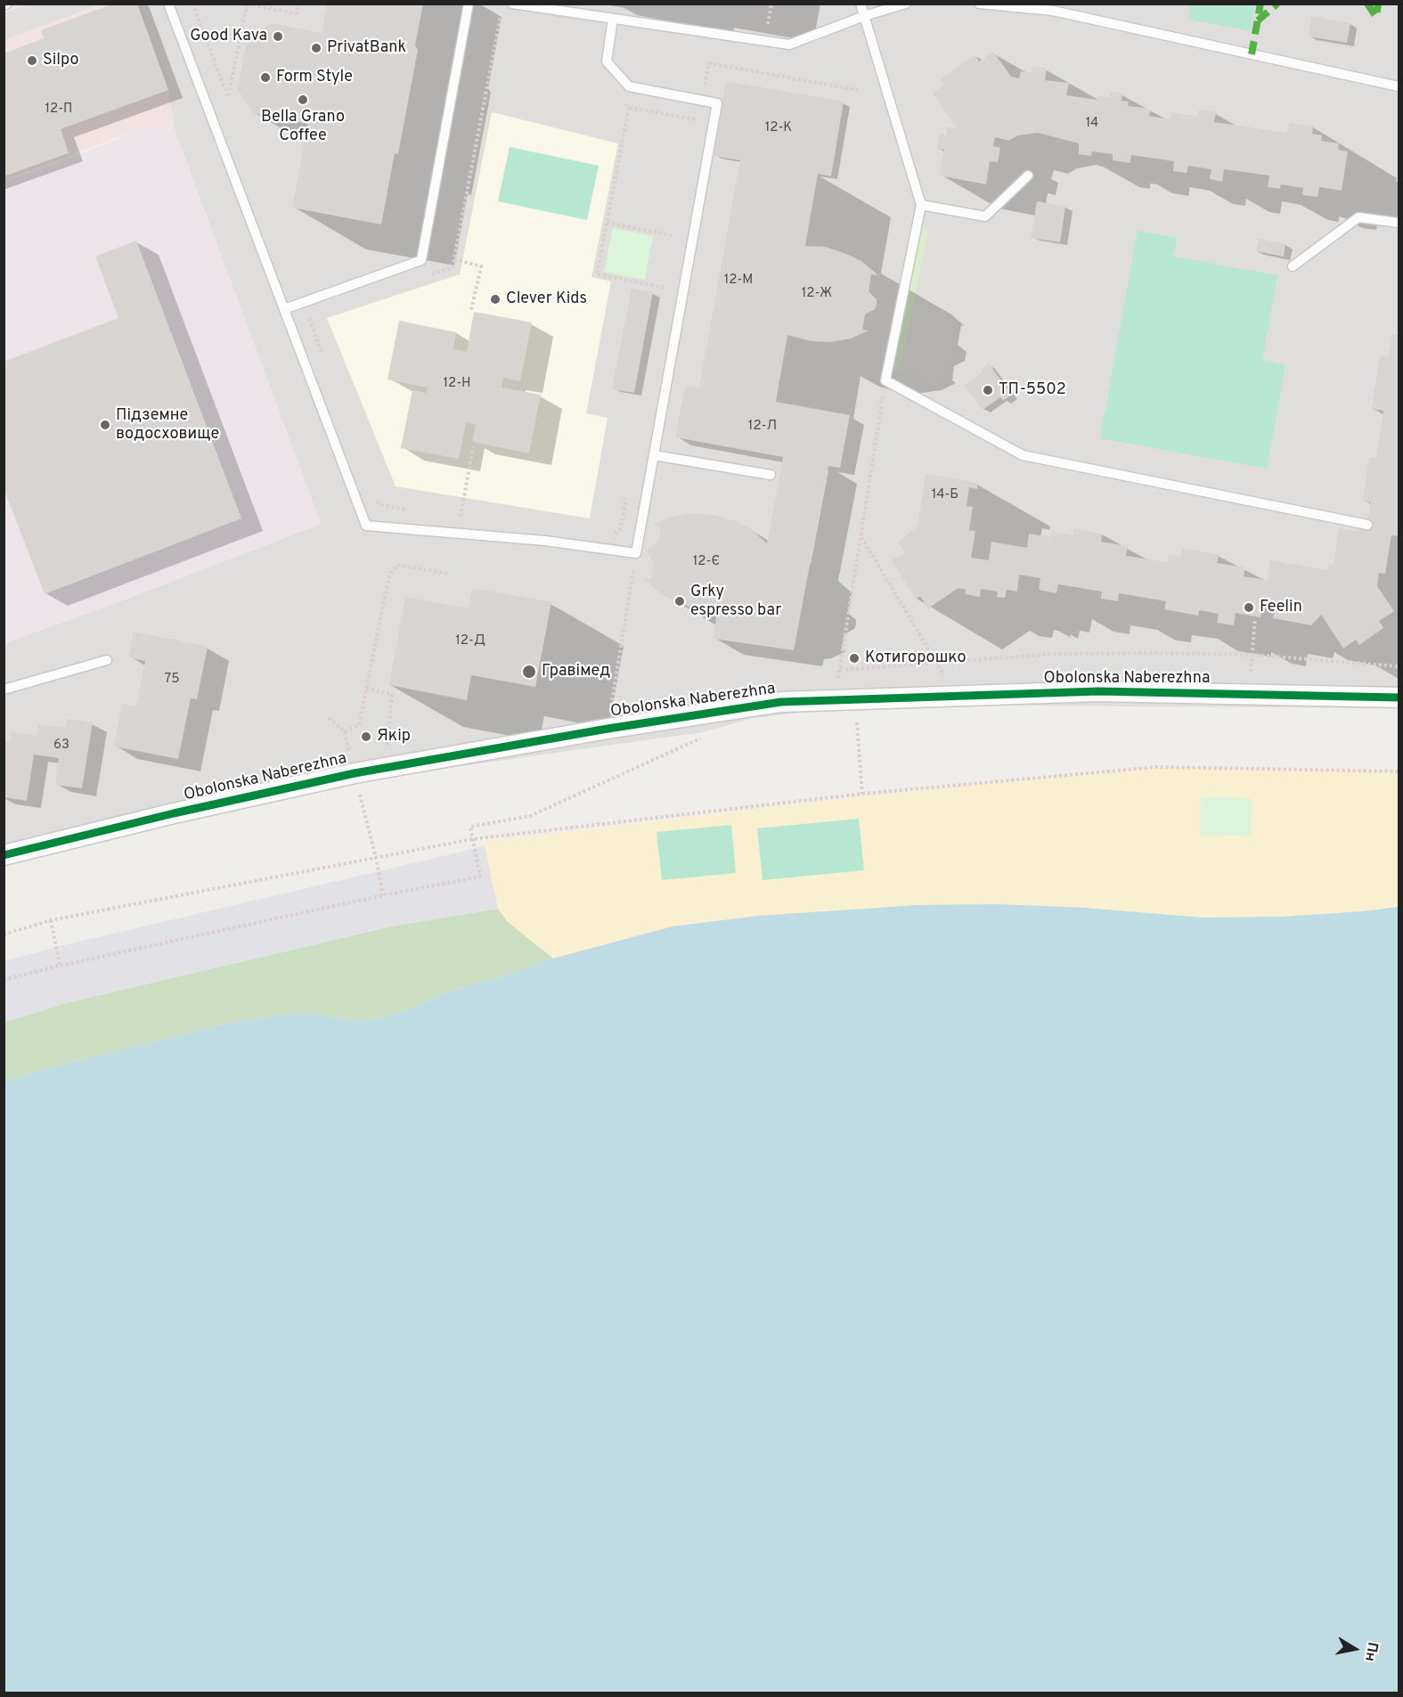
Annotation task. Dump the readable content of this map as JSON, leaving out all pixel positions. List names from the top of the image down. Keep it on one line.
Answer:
{"streets":{"street":["Obolonska Naberezhna"]},"places":["Good Kava","PrivatBank","Silpo","Form Style","Bella Grano Coffee","Clever Kids","ТП-5502","Підземне водосховище","Grky espresso bar","Feelin","Котигорошко","Гравімед","Якір"],"house_numbers":["12-П","14","12-К","12-М","12-Ж","12-Н","12-Л","14-Б","12-Є","12-Д","75","63"],"north":"right"}
